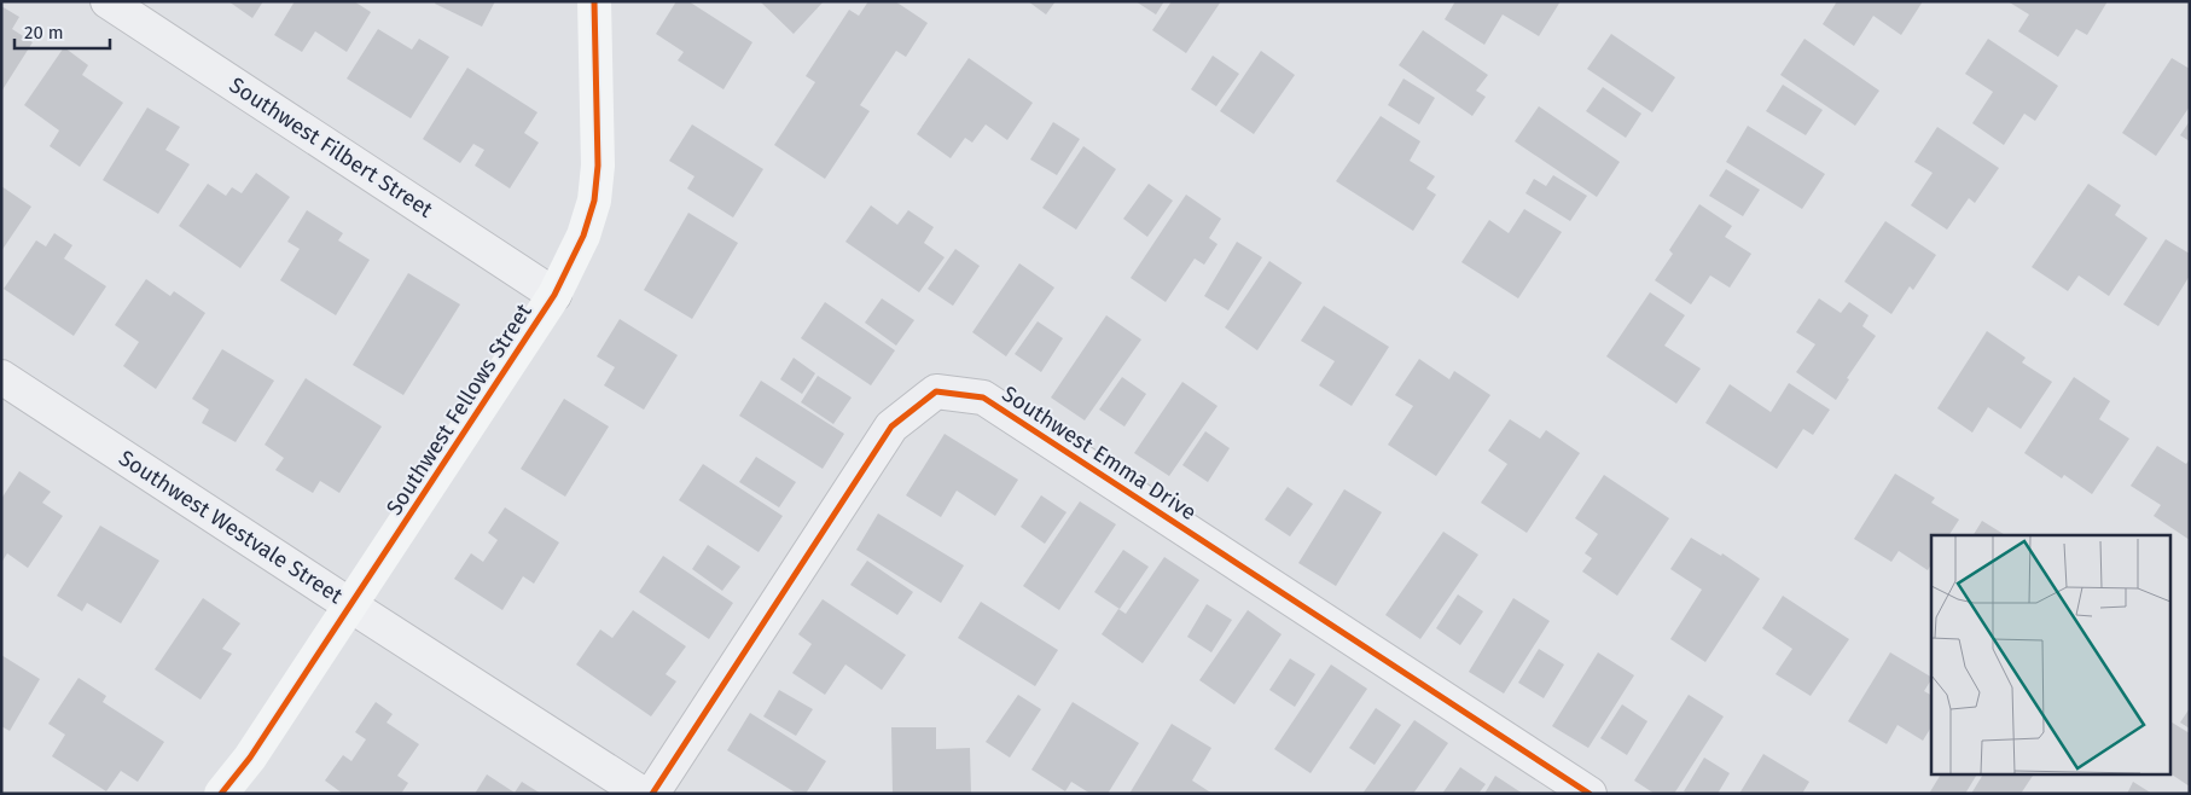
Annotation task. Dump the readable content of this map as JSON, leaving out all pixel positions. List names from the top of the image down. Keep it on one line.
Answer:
{"streets":{"street":["Southwest Filbert Street","Southwest Fellows Street","Southwest Emma Drive","Southwest Westvale Street"]},"crossings":[["Southwest Filbert Street","Southwest Fellows Street"],["Southwest Fellows Street","Southwest Westvale Street"]],"scale_bar":"20 m"}
